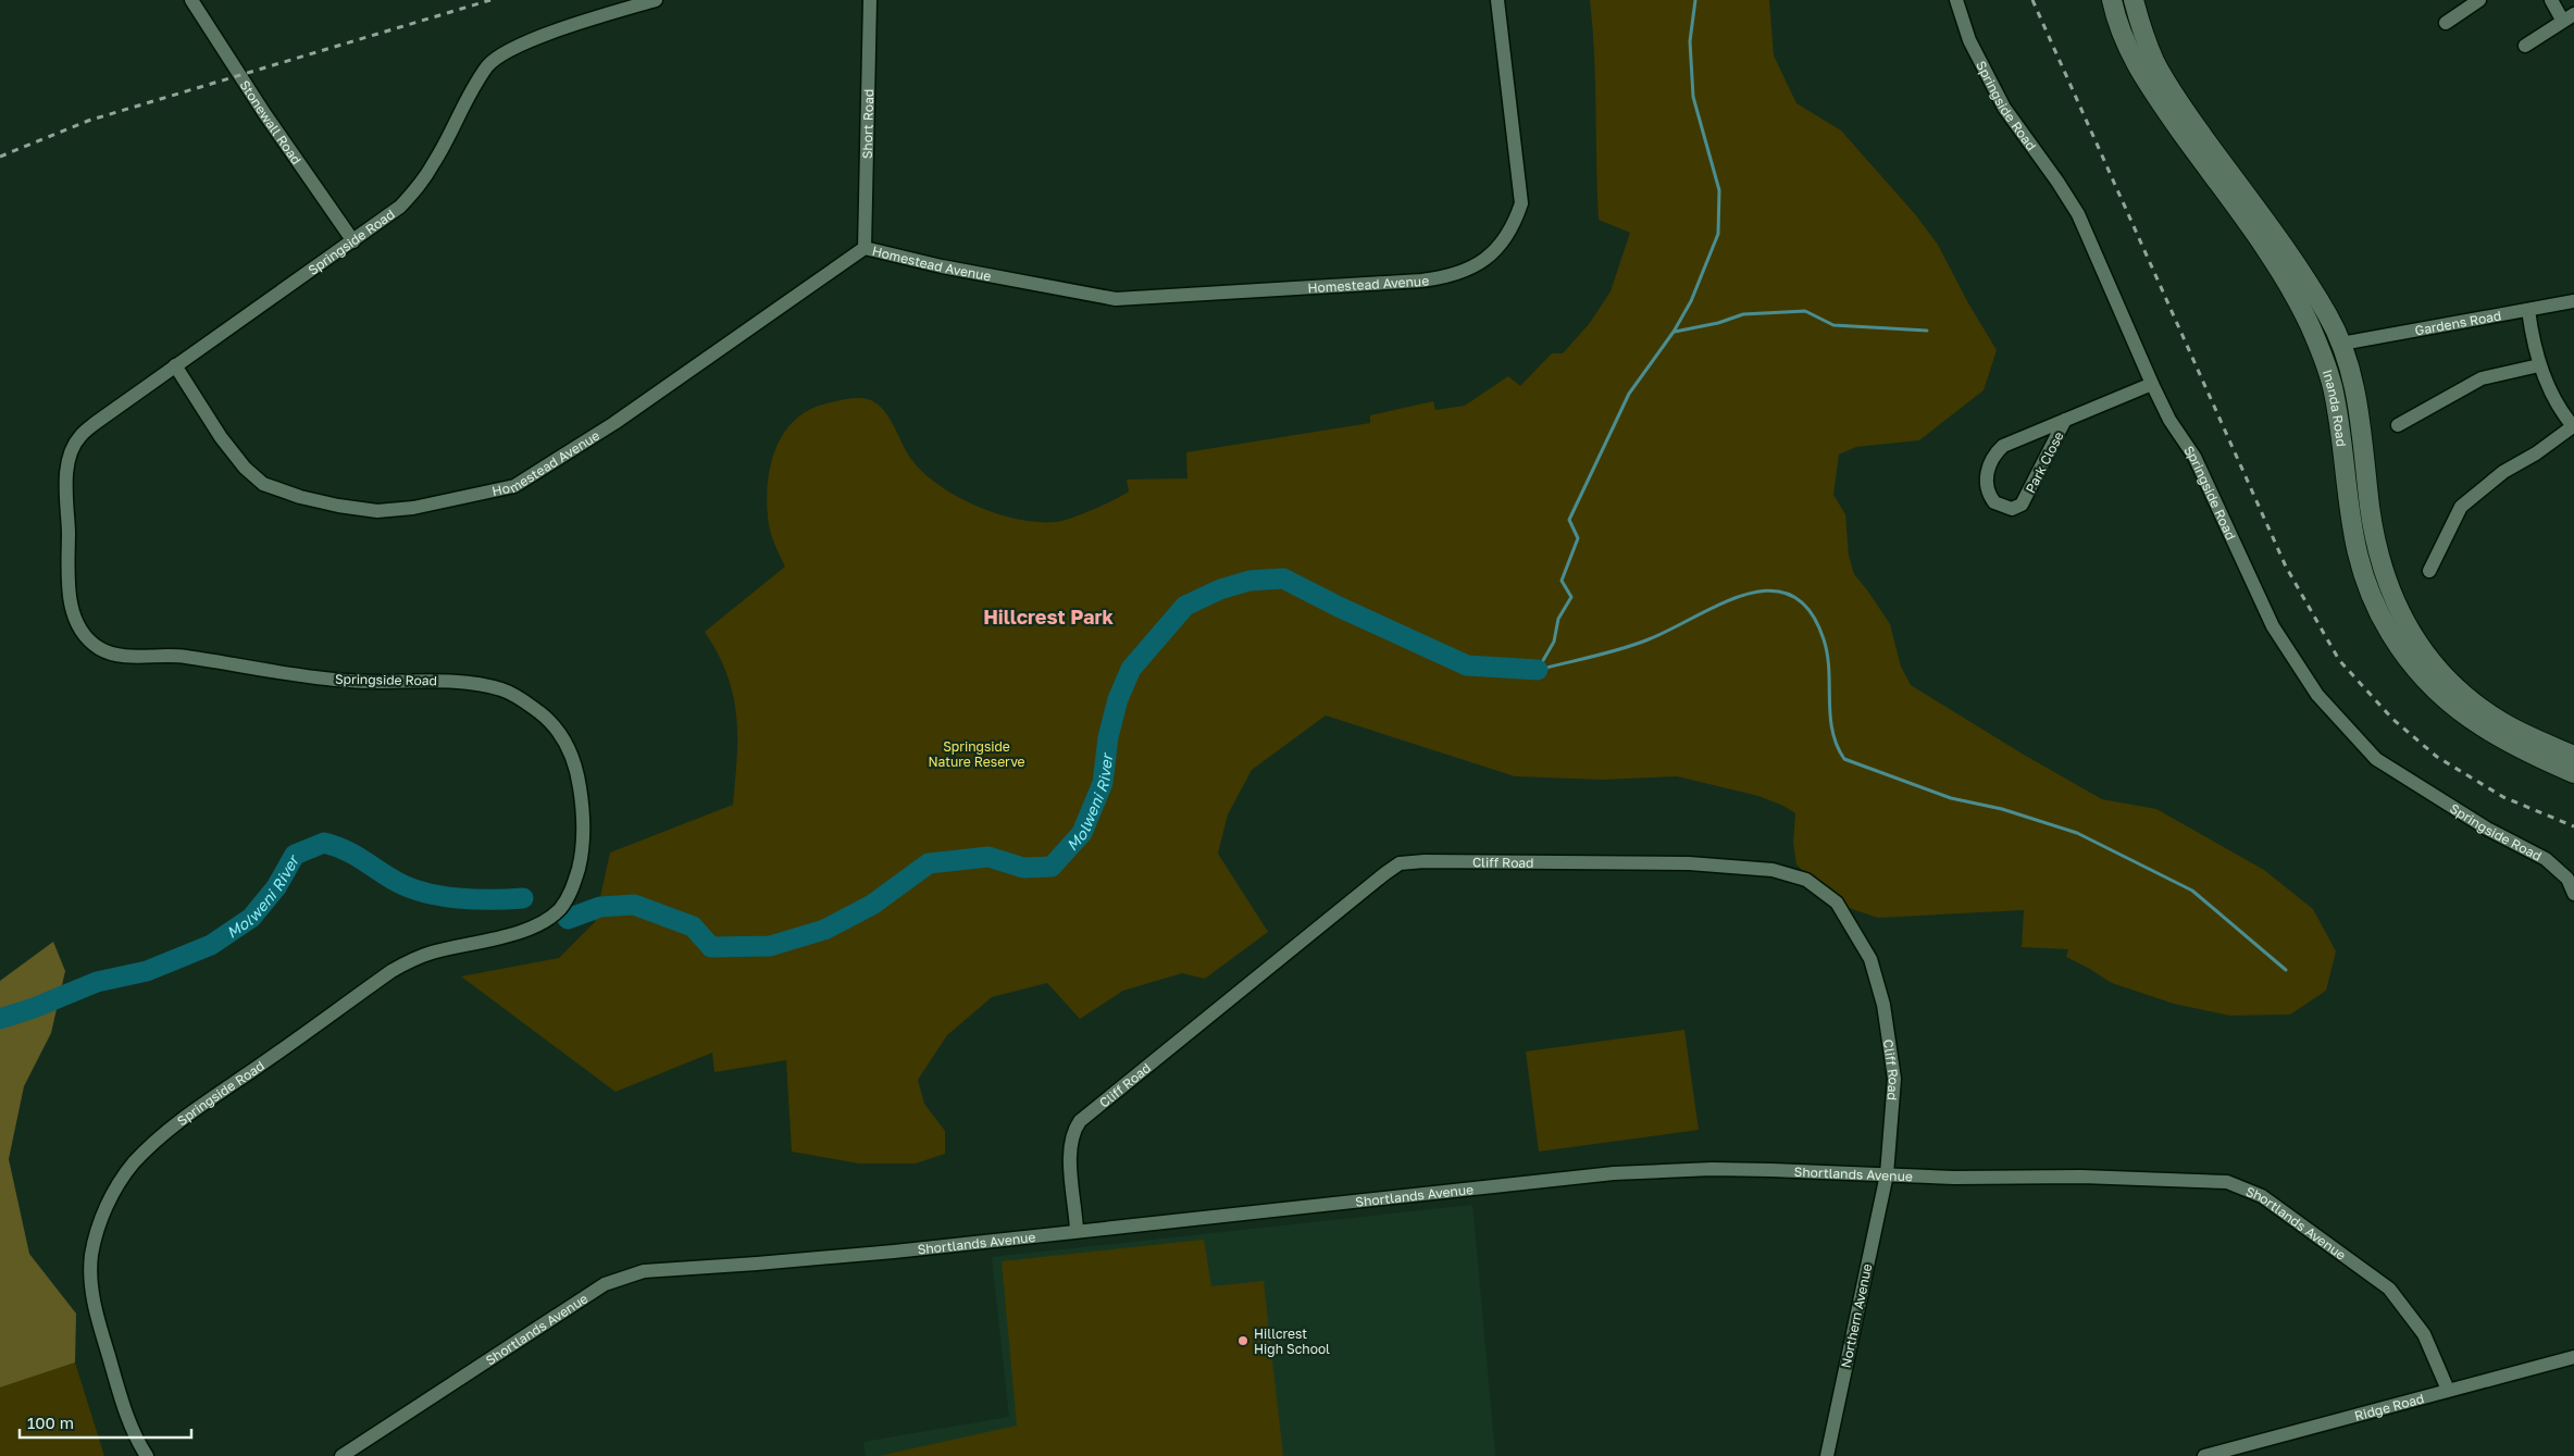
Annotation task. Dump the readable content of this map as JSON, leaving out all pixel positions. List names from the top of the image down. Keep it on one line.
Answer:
{"streets":{"main road":["Inanda Road"],"street":["Springside Road","Stonewall Road","Short Road","Homestead Avenue","Gardens Road","Park Close","Cliff Road","Shortlands Avenue","Northern Avenue","Ridge Road"]},"crossings":[["Springside Road","Stonewall Road"],["Springside Road","Homestead Avenue"],["Springside Road","Park Close"],["Short Road","Homestead Avenue"],["Gardens Road","Inanda Road"],["Cliff Road","Shortlands Avenue"],["Cliff Road","Northern Avenue"],["Shortlands Avenue","Northern Avenue"],["Shortlands Avenue","Ridge Road"]],"districts":["Hillcrest Park"],"water":["Molweni River"],"parks":["Springside Nature Reserve"],"places":["Hillcrest High School"],"scale_bar":"100 m"}
